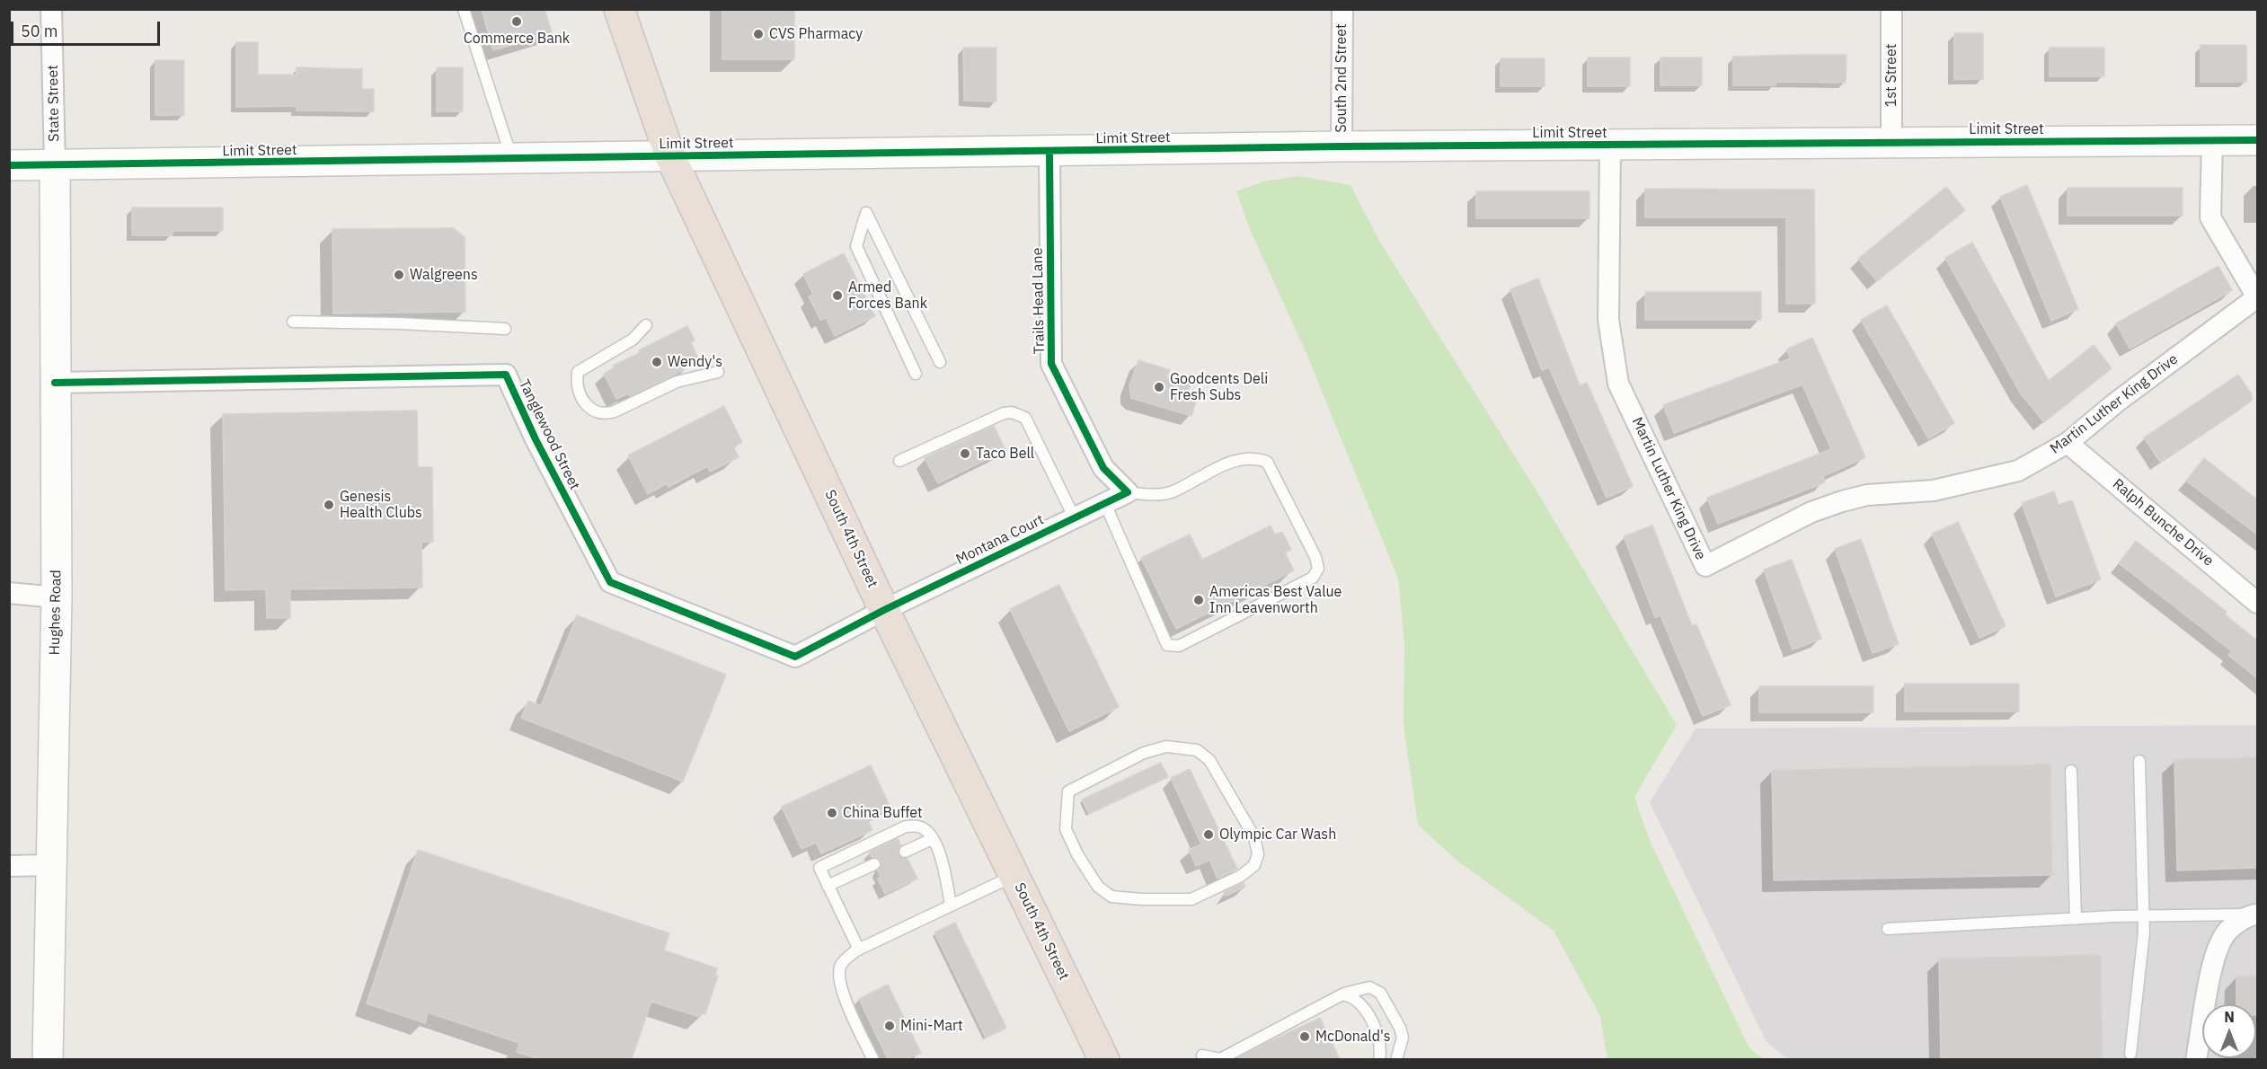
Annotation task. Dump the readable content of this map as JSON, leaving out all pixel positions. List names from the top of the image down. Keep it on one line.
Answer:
{"streets":{"highway":["South 4th Street"],"street":["1st Street","South 2nd Street","State Street","Limit Street","Trails Head Lane","Martin Luther King Drive","Tanglewood Street","Ralph Bunche Drive","Montana Court","Hughes Road"]},"crossings":[["1st Street","Limit Street"],["South 2nd Street","Limit Street"],["State Street","Limit Street"],["State Street","Hughes Road"],["Limit Street","Trails Head Lane"],["Limit Street","Martin Luther King Drive"],["Limit Street","South 4th Street"],["Limit Street","Hughes Road"],["Trails Head Lane","Montana Court"],["Martin Luther King Drive","Ralph Bunche Drive"],["Tanglewood Street","South 4th Street"],["Tanglewood Street","Montana Court"],["Tanglewood Street","Hughes Road"],["South 4th Street","Montana Court"]],"places":["Commerce Bank","CVS Pharmacy","Walgreens","Armed Forces Bank","Wendy's","Goodcents Deli Fresh Subs","Taco Bell","Genesis Health Clubs","Americas Best Value Inn Leavenworth","China Buffet","Olympic Car Wash","Mini-Mart","McDonald's"],"scale_bar":"50 m","north":"top"}
